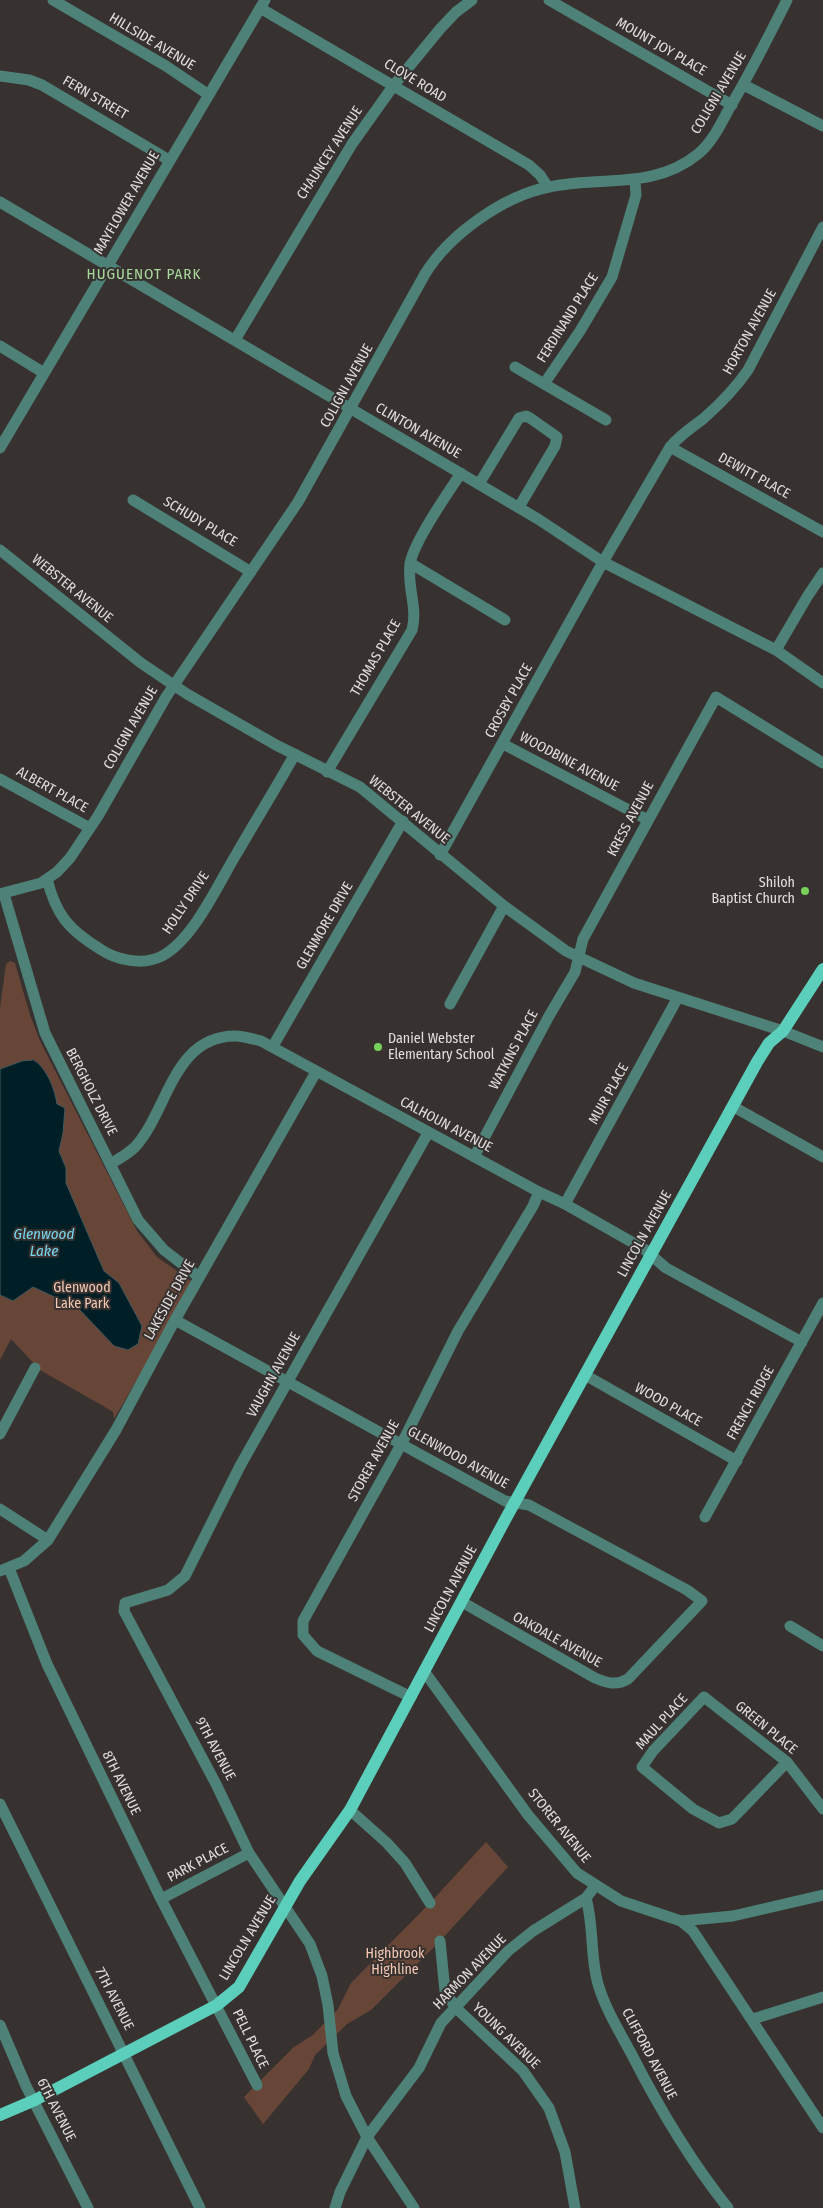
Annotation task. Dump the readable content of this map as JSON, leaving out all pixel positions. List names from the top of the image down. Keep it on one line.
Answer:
{"streets":{"main road":["LINCOLN AVENUE"],"street":["HILLSIDE AVENUE","MOUNT JOY PLACE","CLOVE ROAD","COLIGNI AVENUE","FERN STREET","CHAUNCEY AVENUE","MAYFLOWER AVENUE","FERDINAND PLACE","HORTON AVENUE","CLINTON AVENUE","DEWITT PLACE","SCHUDY PLACE","WEBSTER AVENUE","THOMAS PLACE","CROSBY PLACE","WOODBINE AVENUE","ALBERT PLACE","KRESS AVENUE","HOLLY DRIVE","GLENMORE DRIVE","WATKINS PLACE","BERGHOLZ DRIVE","MUIR PLACE","CALHOUN AVENUE","LAKESIDE DRIVE","VAUGHN AVENUE","FRENCH RIDGE","WOOD PLACE","GLENWOOD AVENUE","STORER AVENUE","OAKDALE AVENUE","MAUL PLACE","GREEN PLACE","9TH AVENUE","8TH AVENUE","PARK PLACE","HARMON AVENUE","7TH AVENUE","YOUNG AVENUE","PELL PLACE","CLIFFORD AVENUE","6TH AVENUE"]},"crossings":[["HILLSIDE AVENUE","MAYFLOWER AVENUE"],["MOUNT JOY PLACE","COLIGNI AVENUE"],["CLOVE ROAD","COLIGNI AVENUE"],["CLOVE ROAD","CHAUNCEY AVENUE"],["CLOVE ROAD","MAYFLOWER AVENUE"],["COLIGNI AVENUE","FERDINAND PLACE"],["COLIGNI AVENUE","CLINTON AVENUE"],["COLIGNI AVENUE","SCHUDY PLACE"],["COLIGNI AVENUE","WEBSTER AVENUE"],["COLIGNI AVENUE","ALBERT PLACE"],["COLIGNI AVENUE","HOLLY DRIVE"],["COLIGNI AVENUE","BERGHOLZ DRIVE"],["FERN STREET","MAYFLOWER AVENUE"],["CHAUNCEY AVENUE","CLINTON AVENUE"],["MAYFLOWER AVENUE","CLINTON AVENUE"],["HORTON AVENUE","CLINTON AVENUE"],["HORTON AVENUE","DEWITT PLACE"],["HORTON AVENUE","CROSBY PLACE"],["CLINTON AVENUE","CROSBY PLACE"],["WEBSTER AVENUE","THOMAS PLACE"],["WEBSTER AVENUE","CROSBY PLACE"],["WEBSTER AVENUE","KRESS AVENUE"],["WEBSTER AVENUE","HOLLY DRIVE"],["WEBSTER AVENUE","GLENMORE DRIVE"],["WEBSTER AVENUE","WATKINS PLACE"],["WEBSTER AVENUE","MUIR PLACE"],["WEBSTER AVENUE","LINCOLN AVENUE"],["CROSBY PLACE","WOODBINE AVENUE"],["WOODBINE AVENUE","KRESS AVENUE"],["KRESS AVENUE","WATKINS PLACE"],["GLENMORE DRIVE","CALHOUN AVENUE"],["WATKINS PLACE","CALHOUN AVENUE"],["BERGHOLZ DRIVE","CALHOUN AVENUE"],["BERGHOLZ DRIVE","LAKESIDE DRIVE"],["MUIR PLACE","CALHOUN AVENUE"],["CALHOUN AVENUE","LINCOLN AVENUE"],["CALHOUN AVENUE","LAKESIDE DRIVE"],["CALHOUN AVENUE","VAUGHN AVENUE"],["CALHOUN AVENUE","FRENCH RIDGE"],["CALHOUN AVENUE","STORER AVENUE"],["LINCOLN AVENUE","WOOD PLACE"],["LINCOLN AVENUE","GLENWOOD AVENUE"],["LINCOLN AVENUE","STORER AVENUE"],["LINCOLN AVENUE","OAKDALE AVENUE"],["LINCOLN AVENUE","9TH AVENUE"],["LINCOLN AVENUE","8TH AVENUE"],["LINCOLN AVENUE","7TH AVENUE"],["LINCOLN AVENUE","PELL PLACE"],["LINCOLN AVENUE","6TH AVENUE"],["LAKESIDE DRIVE","GLENWOOD AVENUE"],["LAKESIDE DRIVE","8TH AVENUE"],["VAUGHN AVENUE","GLENWOOD AVENUE"],["VAUGHN AVENUE","9TH AVENUE"],["FRENCH RIDGE","WOOD PLACE"],["GLENWOOD AVENUE","STORER AVENUE"],["GLENWOOD AVENUE","OAKDALE AVENUE"],["STORER AVENUE","HARMON AVENUE"],["MAUL PLACE","GREEN PLACE"],["9TH AVENUE","PARK PLACE"],["9TH AVENUE","HARMON AVENUE"],["8TH AVENUE","PARK PLACE"],["8TH AVENUE","PELL PLACE"],["HARMON AVENUE","YOUNG AVENUE"],["HARMON AVENUE","CLIFFORD AVENUE"]],"districts":["HUGUENOT PARK"],"water":["Glenwood Lake"],"parks":["Glenwood Lake Park","Highbrook Highline"],"places":["Shiloh Baptist Church","Daniel Webster Elementary School"]}
